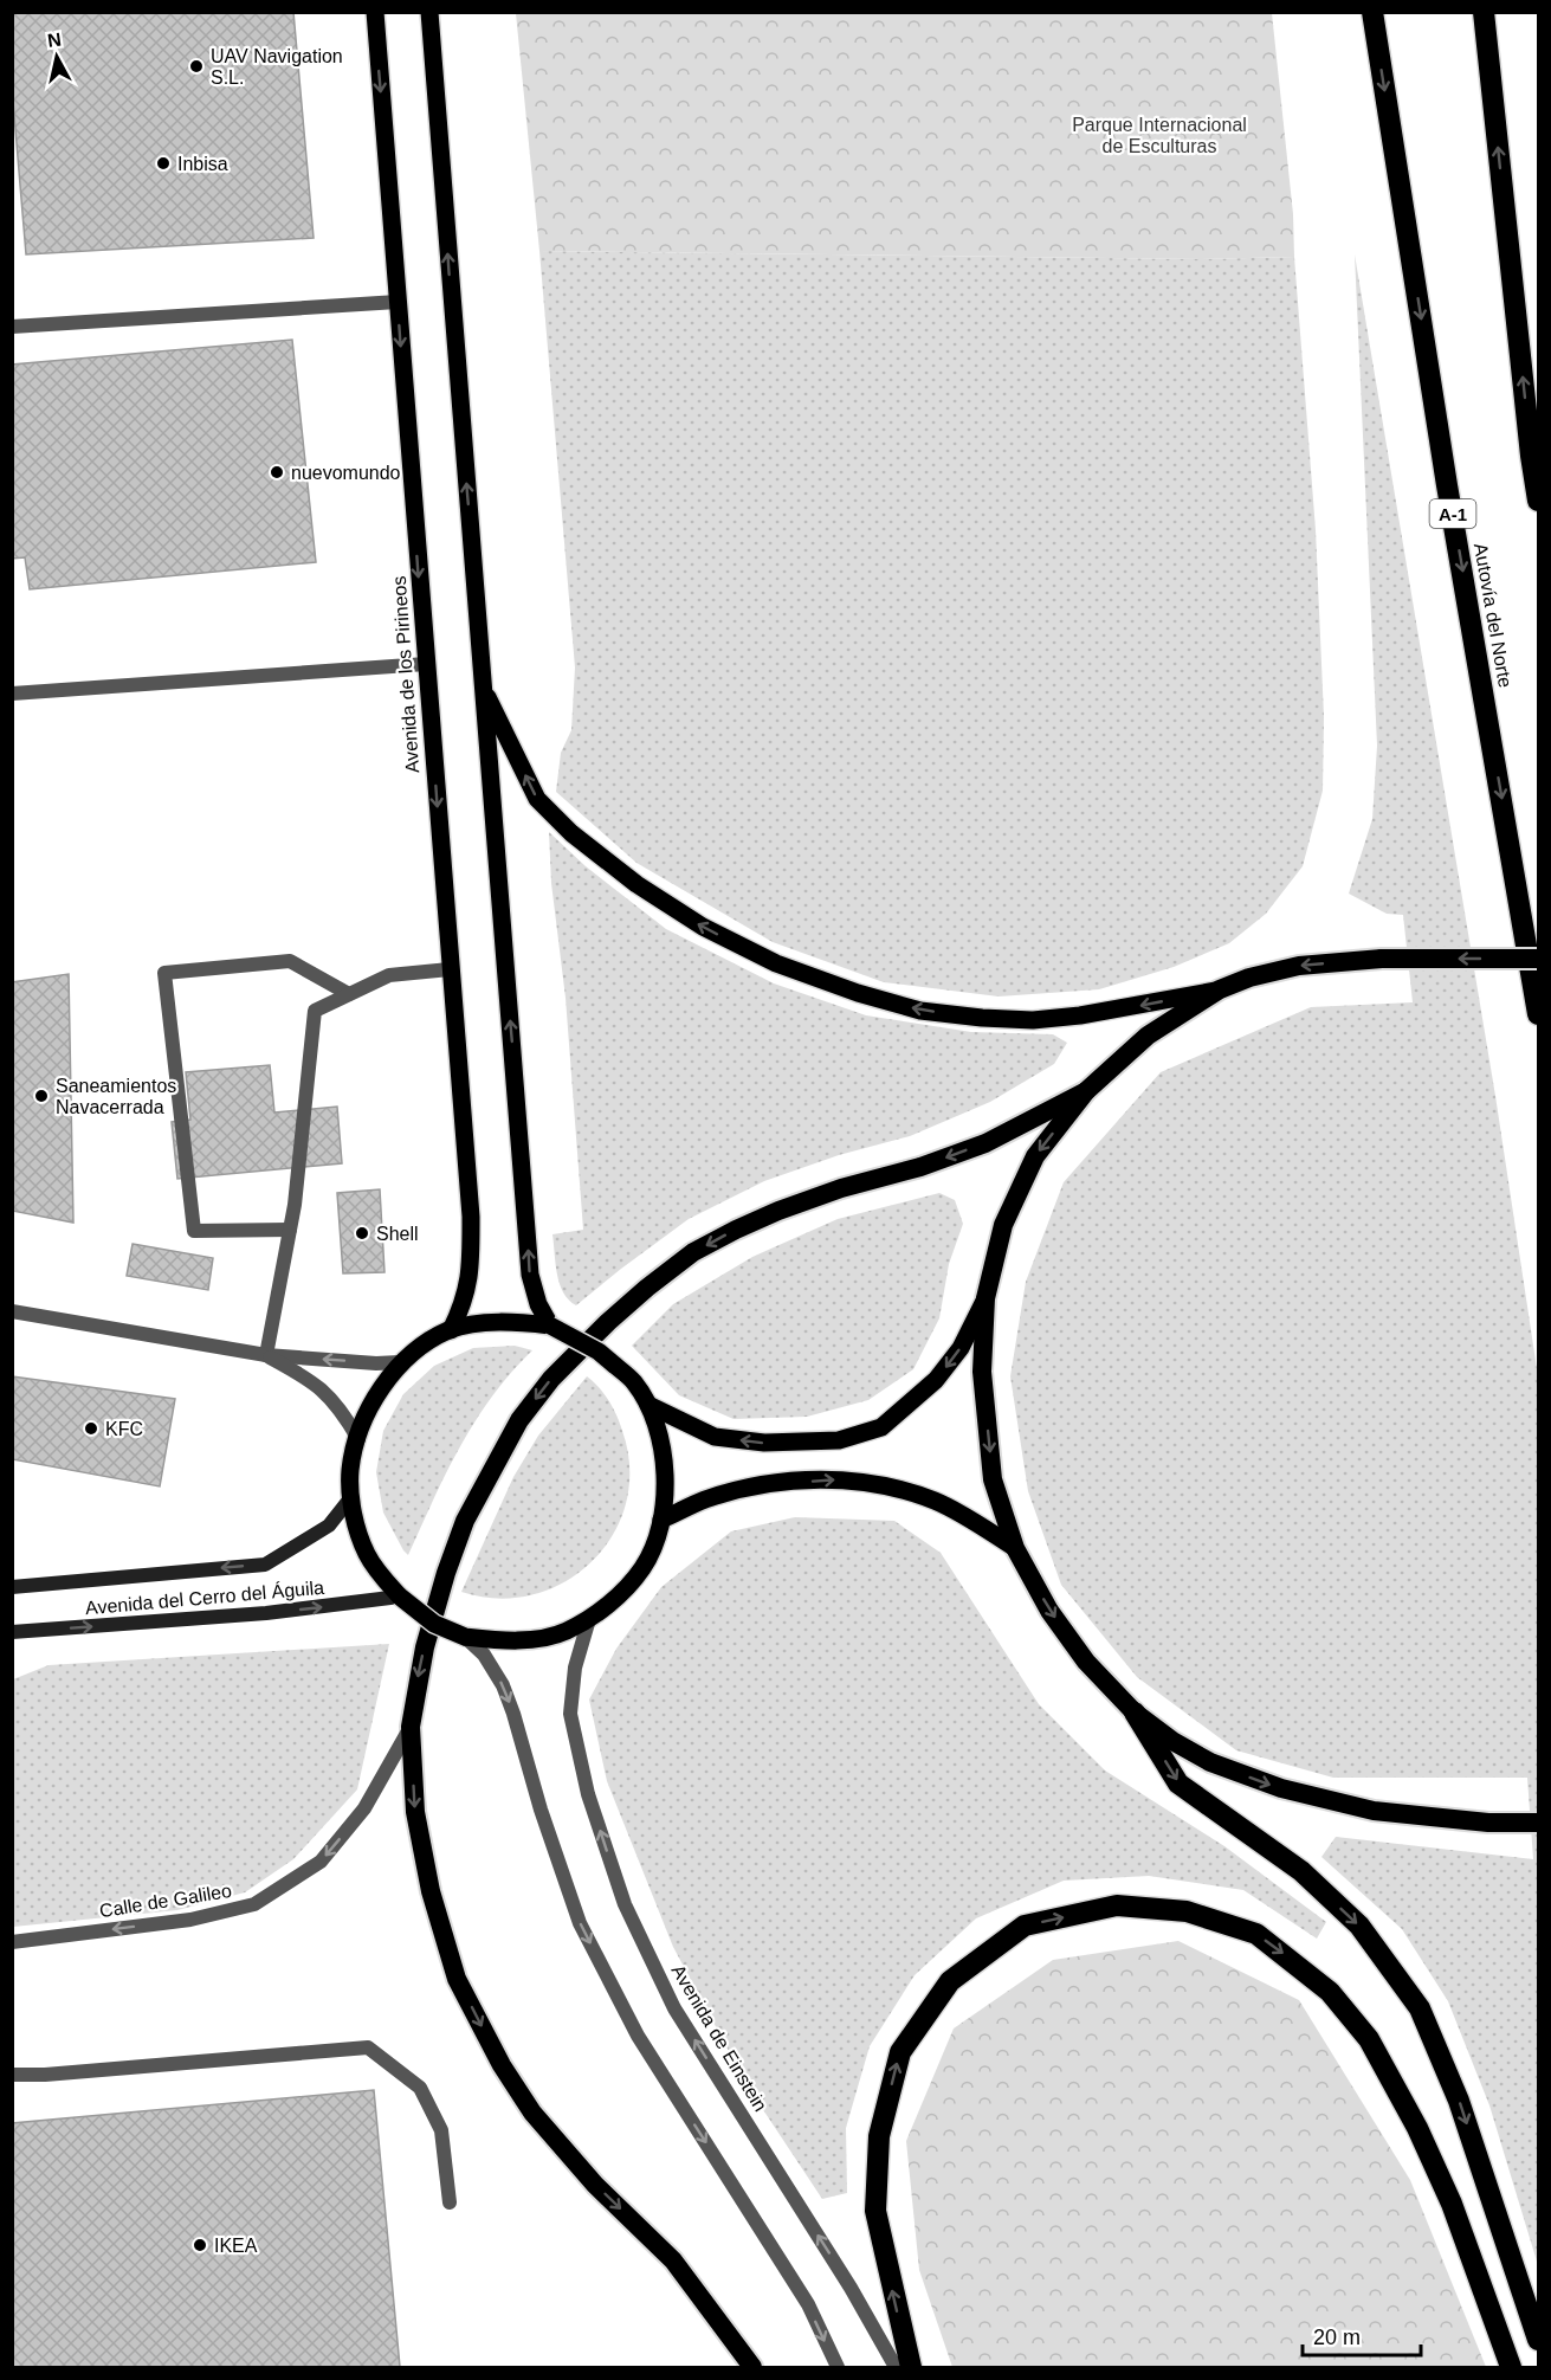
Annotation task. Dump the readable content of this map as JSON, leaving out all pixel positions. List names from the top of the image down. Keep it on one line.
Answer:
{"streets":{"highway":["A-1","Autovía del Norte"],"main road":["Avenida de los Pirineos","Avenida del Cerro del Águila"],"street":["Calle de Galileo","Avenida de Einstein"]},"one_way":["Calle de Galileo"],"parks":["Parque Internacional de Esculturas"],"places":["UAV Navigation S.L.","Inbisa","nuevomundo","Saneamientos Navacerrada","Shell","KFC","IKEA"],"scale_bar":"20 m","north":"top"}
